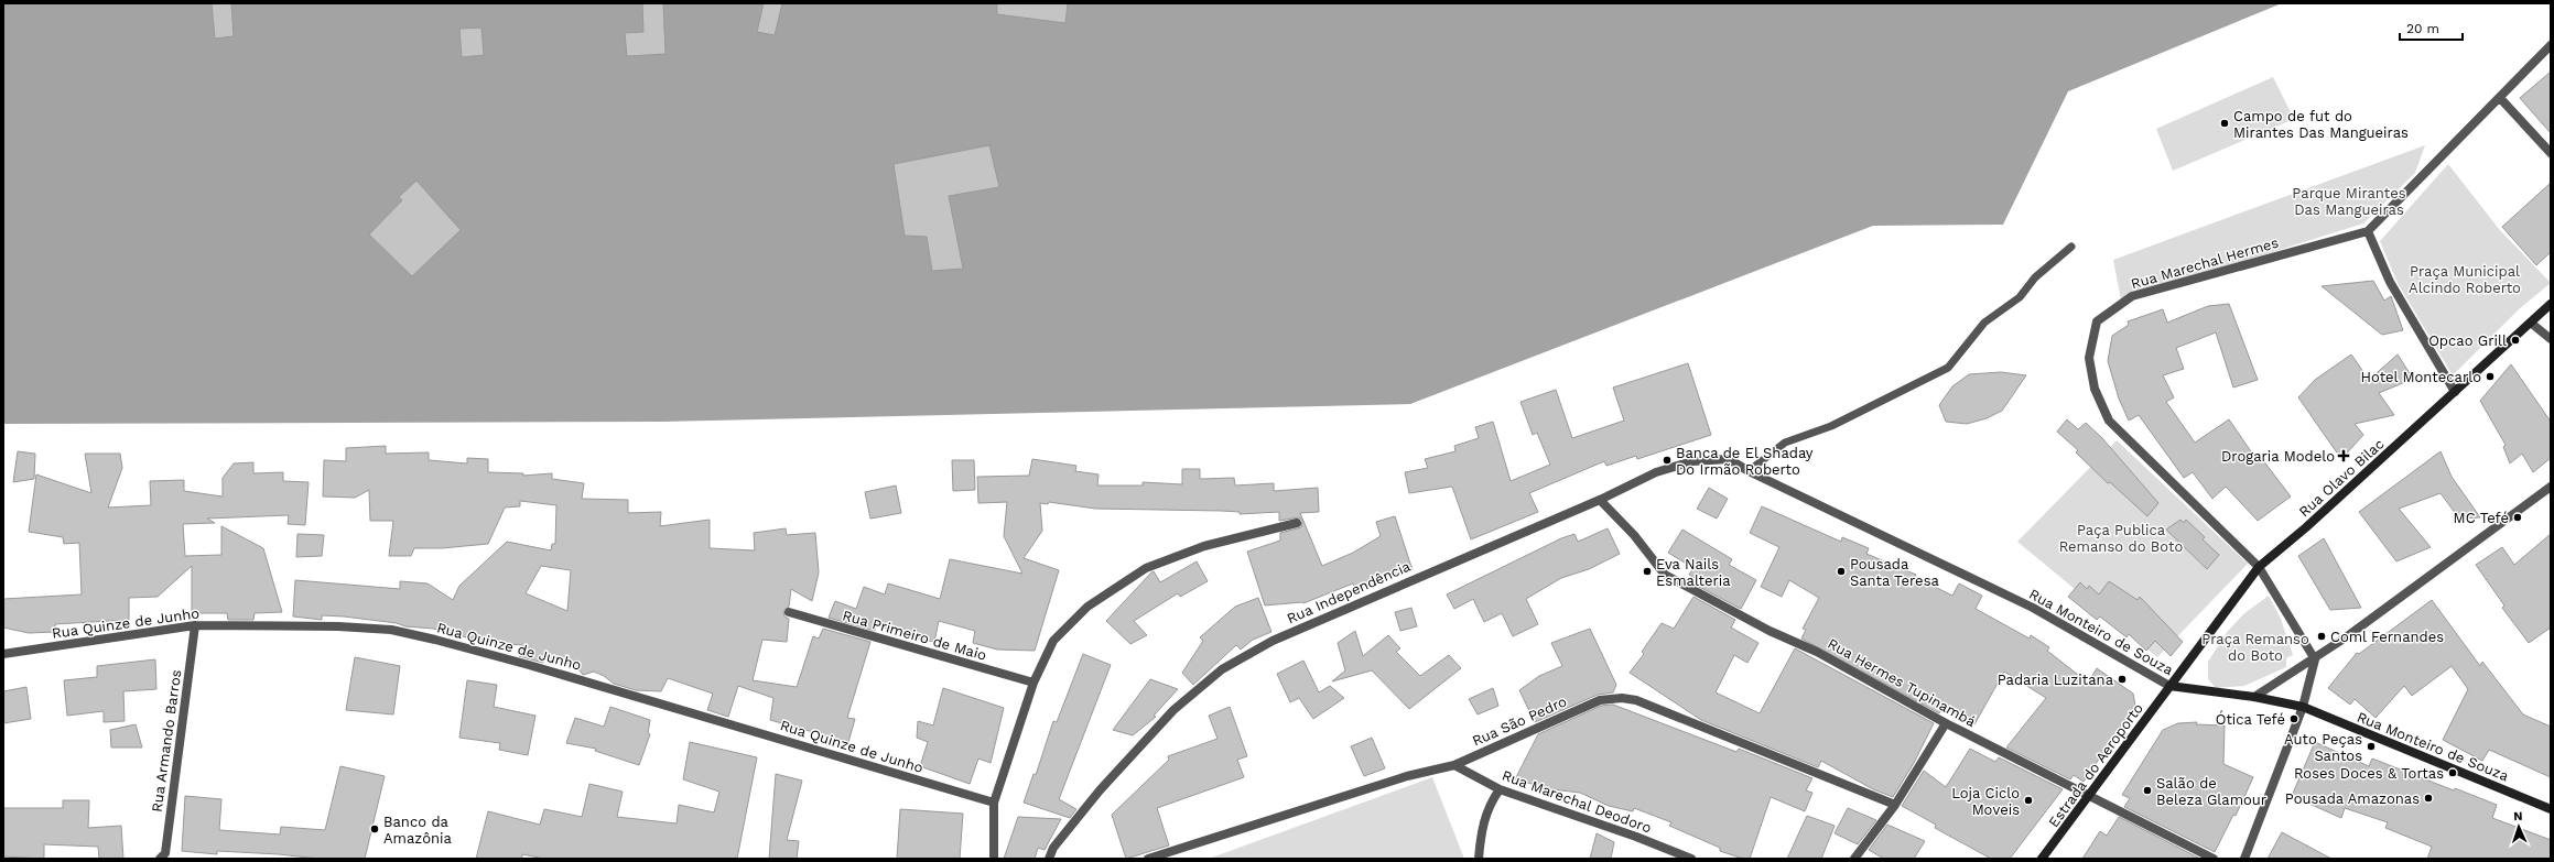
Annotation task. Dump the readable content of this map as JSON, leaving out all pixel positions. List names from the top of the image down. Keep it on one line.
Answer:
{"streets":{"street":["Rua Marechal Hermes","Rua Olavo Bilac","Rua Independência","Rua Quinze de Junho","Rua Monteiro de Souza","Rua Primeiro de Maio","Rua Hermes Tupinambá","Rua São Pedro","Rua Armando Barros","Estrada do Aeroporto","Rua Marechal Deodoro"]},"crossings":[["Rua Marechal Hermes","Rua Olavo Bilac"],["Rua Olavo Bilac","Rua Monteiro de Souza"],["Rua Olavo Bilac","Estrada do Aeroporto"],["Rua Independência","Rua Monteiro de Souza"],["Rua Independência","Rua Hermes Tupinambá"],["Rua Quinze de Junho","Rua Armando Barros"],["Rua Monteiro de Souza","Estrada do Aeroporto"],["Rua Hermes Tupinambá","Estrada do Aeroporto"],["Rua São Pedro","Rua Marechal Deodoro"]],"parks":["Parque Mirantes Das Mangueiras","Praça Municipal Alcindo Roberto","Paça Publica Remanso do Boto","Praça Remanso do Boto"],"places":{"other":["Campo de fut do Mirantes Das Mangueiras","Opcao Grill","Hotel Montecarlo","Banca de El Shaday Do Irmão Roberto","MC Tefé","Eva Nails Esmalteria","Pousada Santa Teresa","Coml Fernandes","Padaria Luzitana","Ótica Tefé","Auto Peças Santos","Roses Doces & Tortas","Salão de Beleza Glamour","Pousada Amazonas","Loja Ciclo Moveis","Banco da Amazônia"],"health":["Drogaria Modelo"]},"scale_bar":"20 m","north":"top"}
